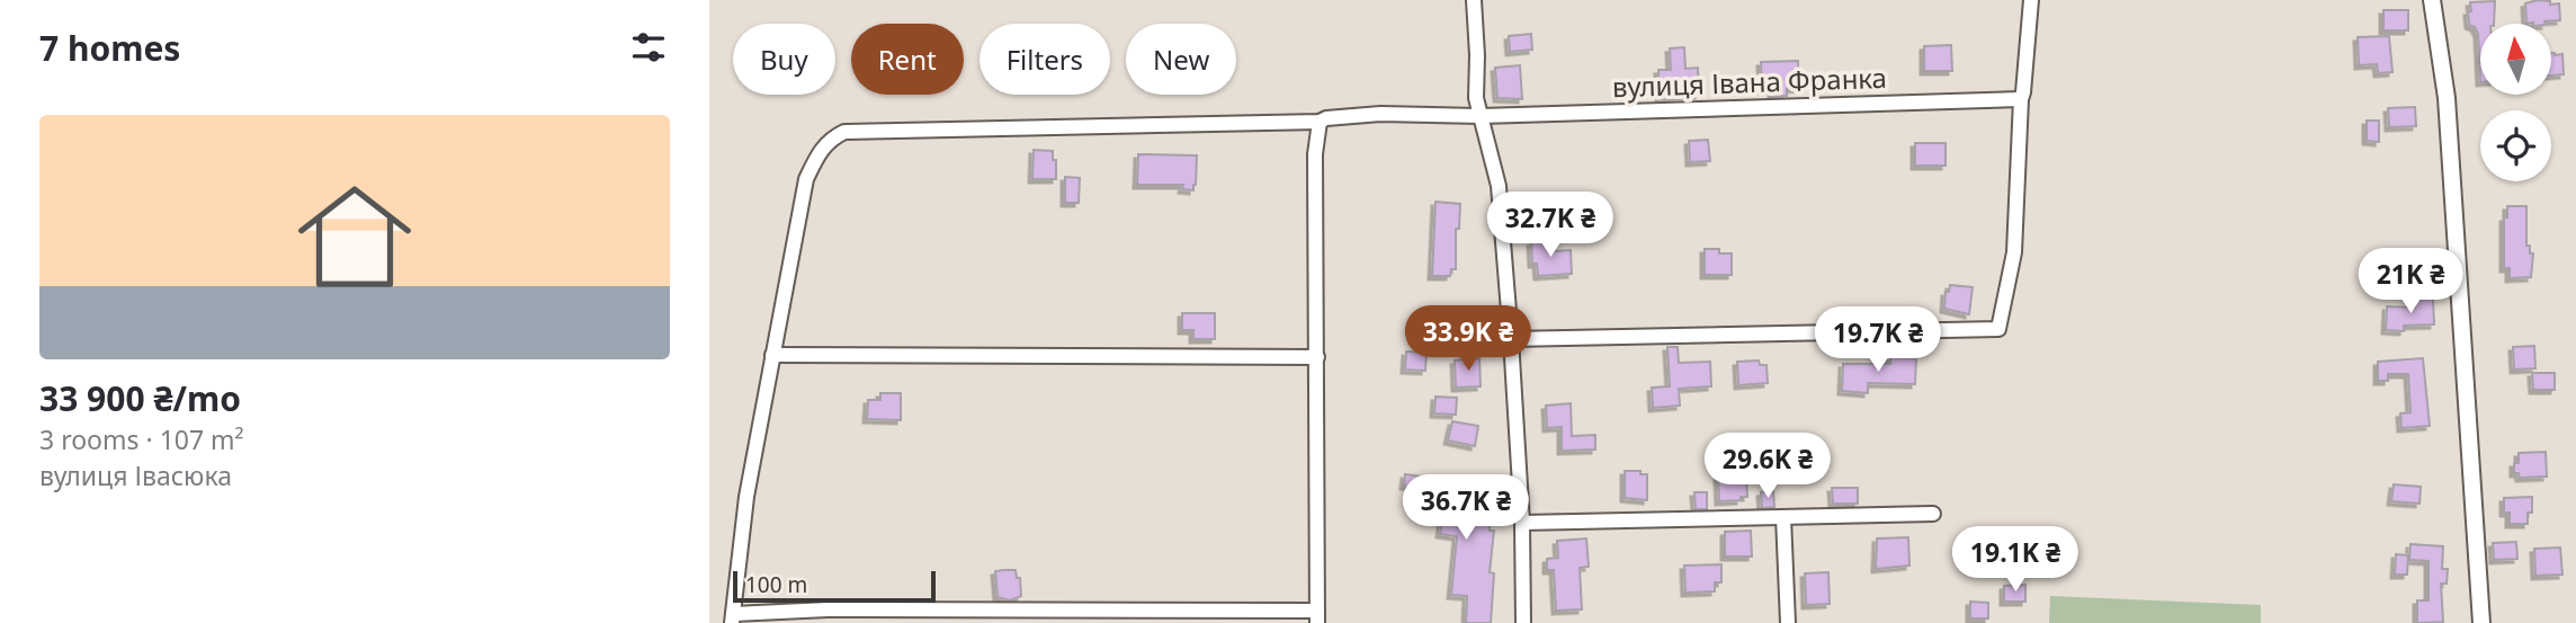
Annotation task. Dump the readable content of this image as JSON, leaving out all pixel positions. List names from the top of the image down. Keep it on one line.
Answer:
{"streets":{"street":["вулиця Івана Франка"]},"scale_bar":"100 m","north":"top","page":{"heading":"7 homes","chip":["Buy","Rent","Filters","New"],"list":[{"name":"33 900 ₴/mo","note":"3 rooms · 107 m² · вулиця Івасюка"}],"price":["32.7K ₴","21K ₴","33.9K ₴","19.7K ₴","29.6K ₴","36.7K ₴","19.1K ₴"],"scale":"100 m"}}
